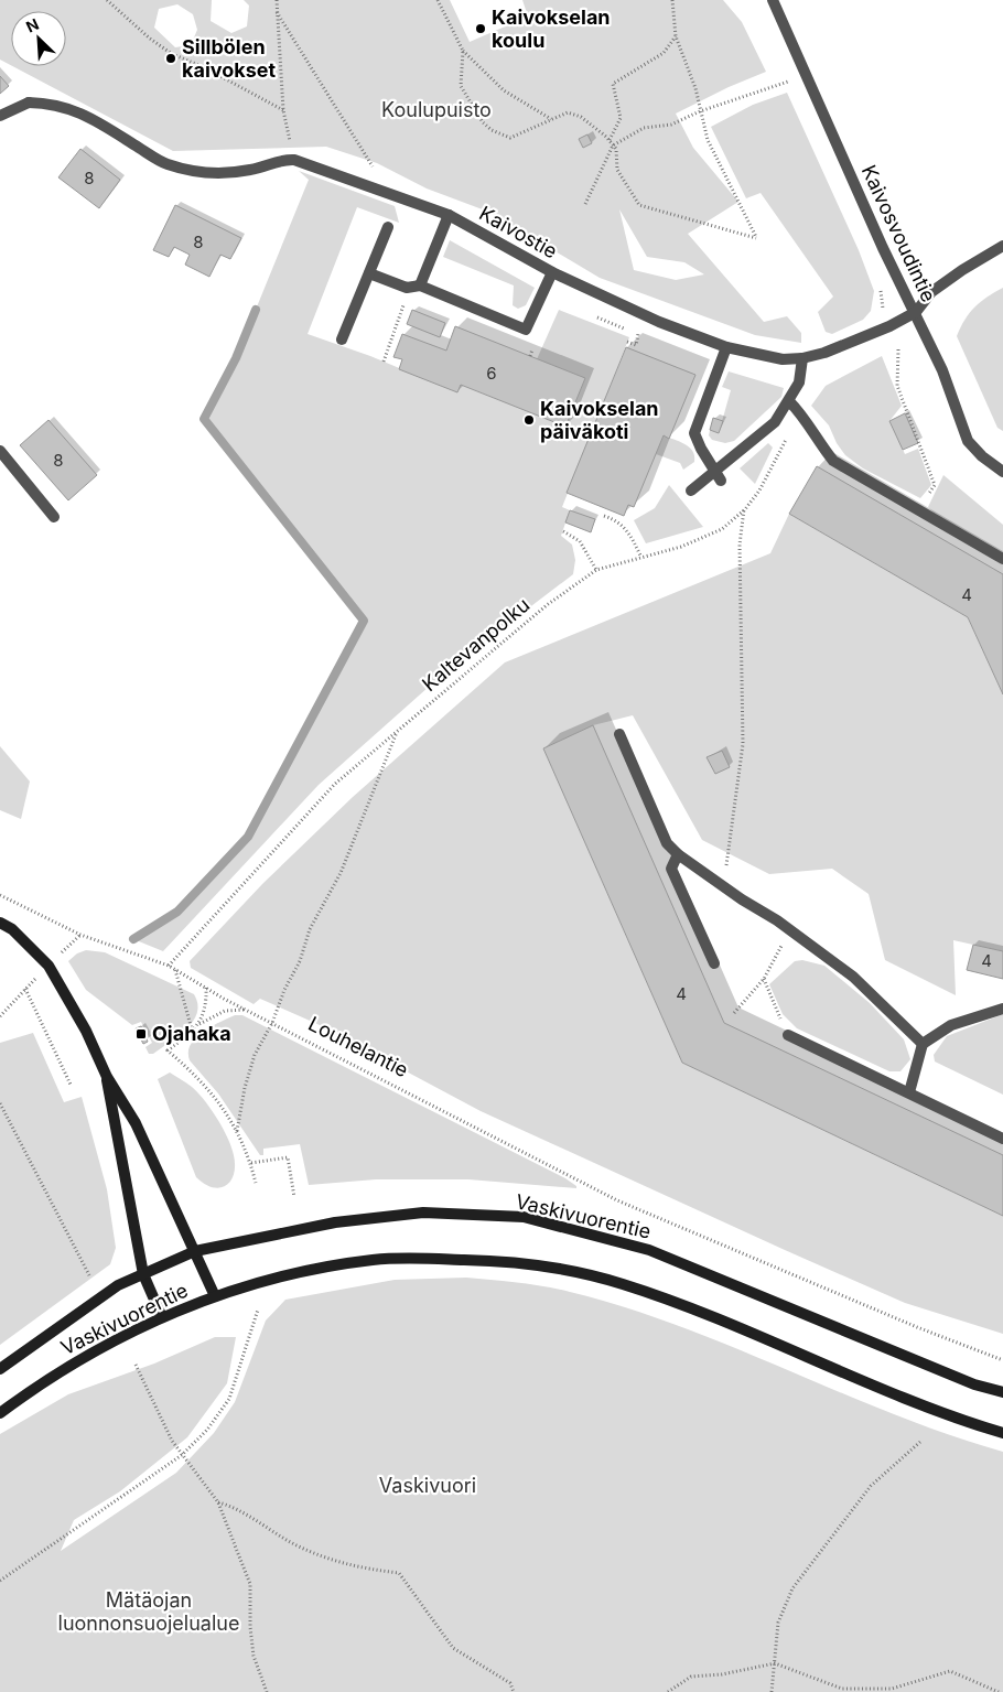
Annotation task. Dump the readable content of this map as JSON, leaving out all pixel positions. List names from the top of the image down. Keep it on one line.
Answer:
{"streets":{"main road":["Vaskivuorentie"],"street":["Kaivostie","Kaivosvoudintie"],"path":["Kaltevanpolku","Louhelantie"]},"crossings":[["Kaivostie","Kaivosvoudintie"],["Kaltevanpolku","Louhelantie"],["Louhelantie","Vaskivuorentie"]],"parks":["Koulupuisto","Vaskivuori","Mätäojan luonnonsuojelualue"],"places":{"other":["Kaivokselan koulu","Sillbölen kaivokset","Kaivokselan päiväkoti"],"transit":["Ojahaka"]},"house_numbers":["8","8","6","8","4","4","4"],"north":"top left"}
